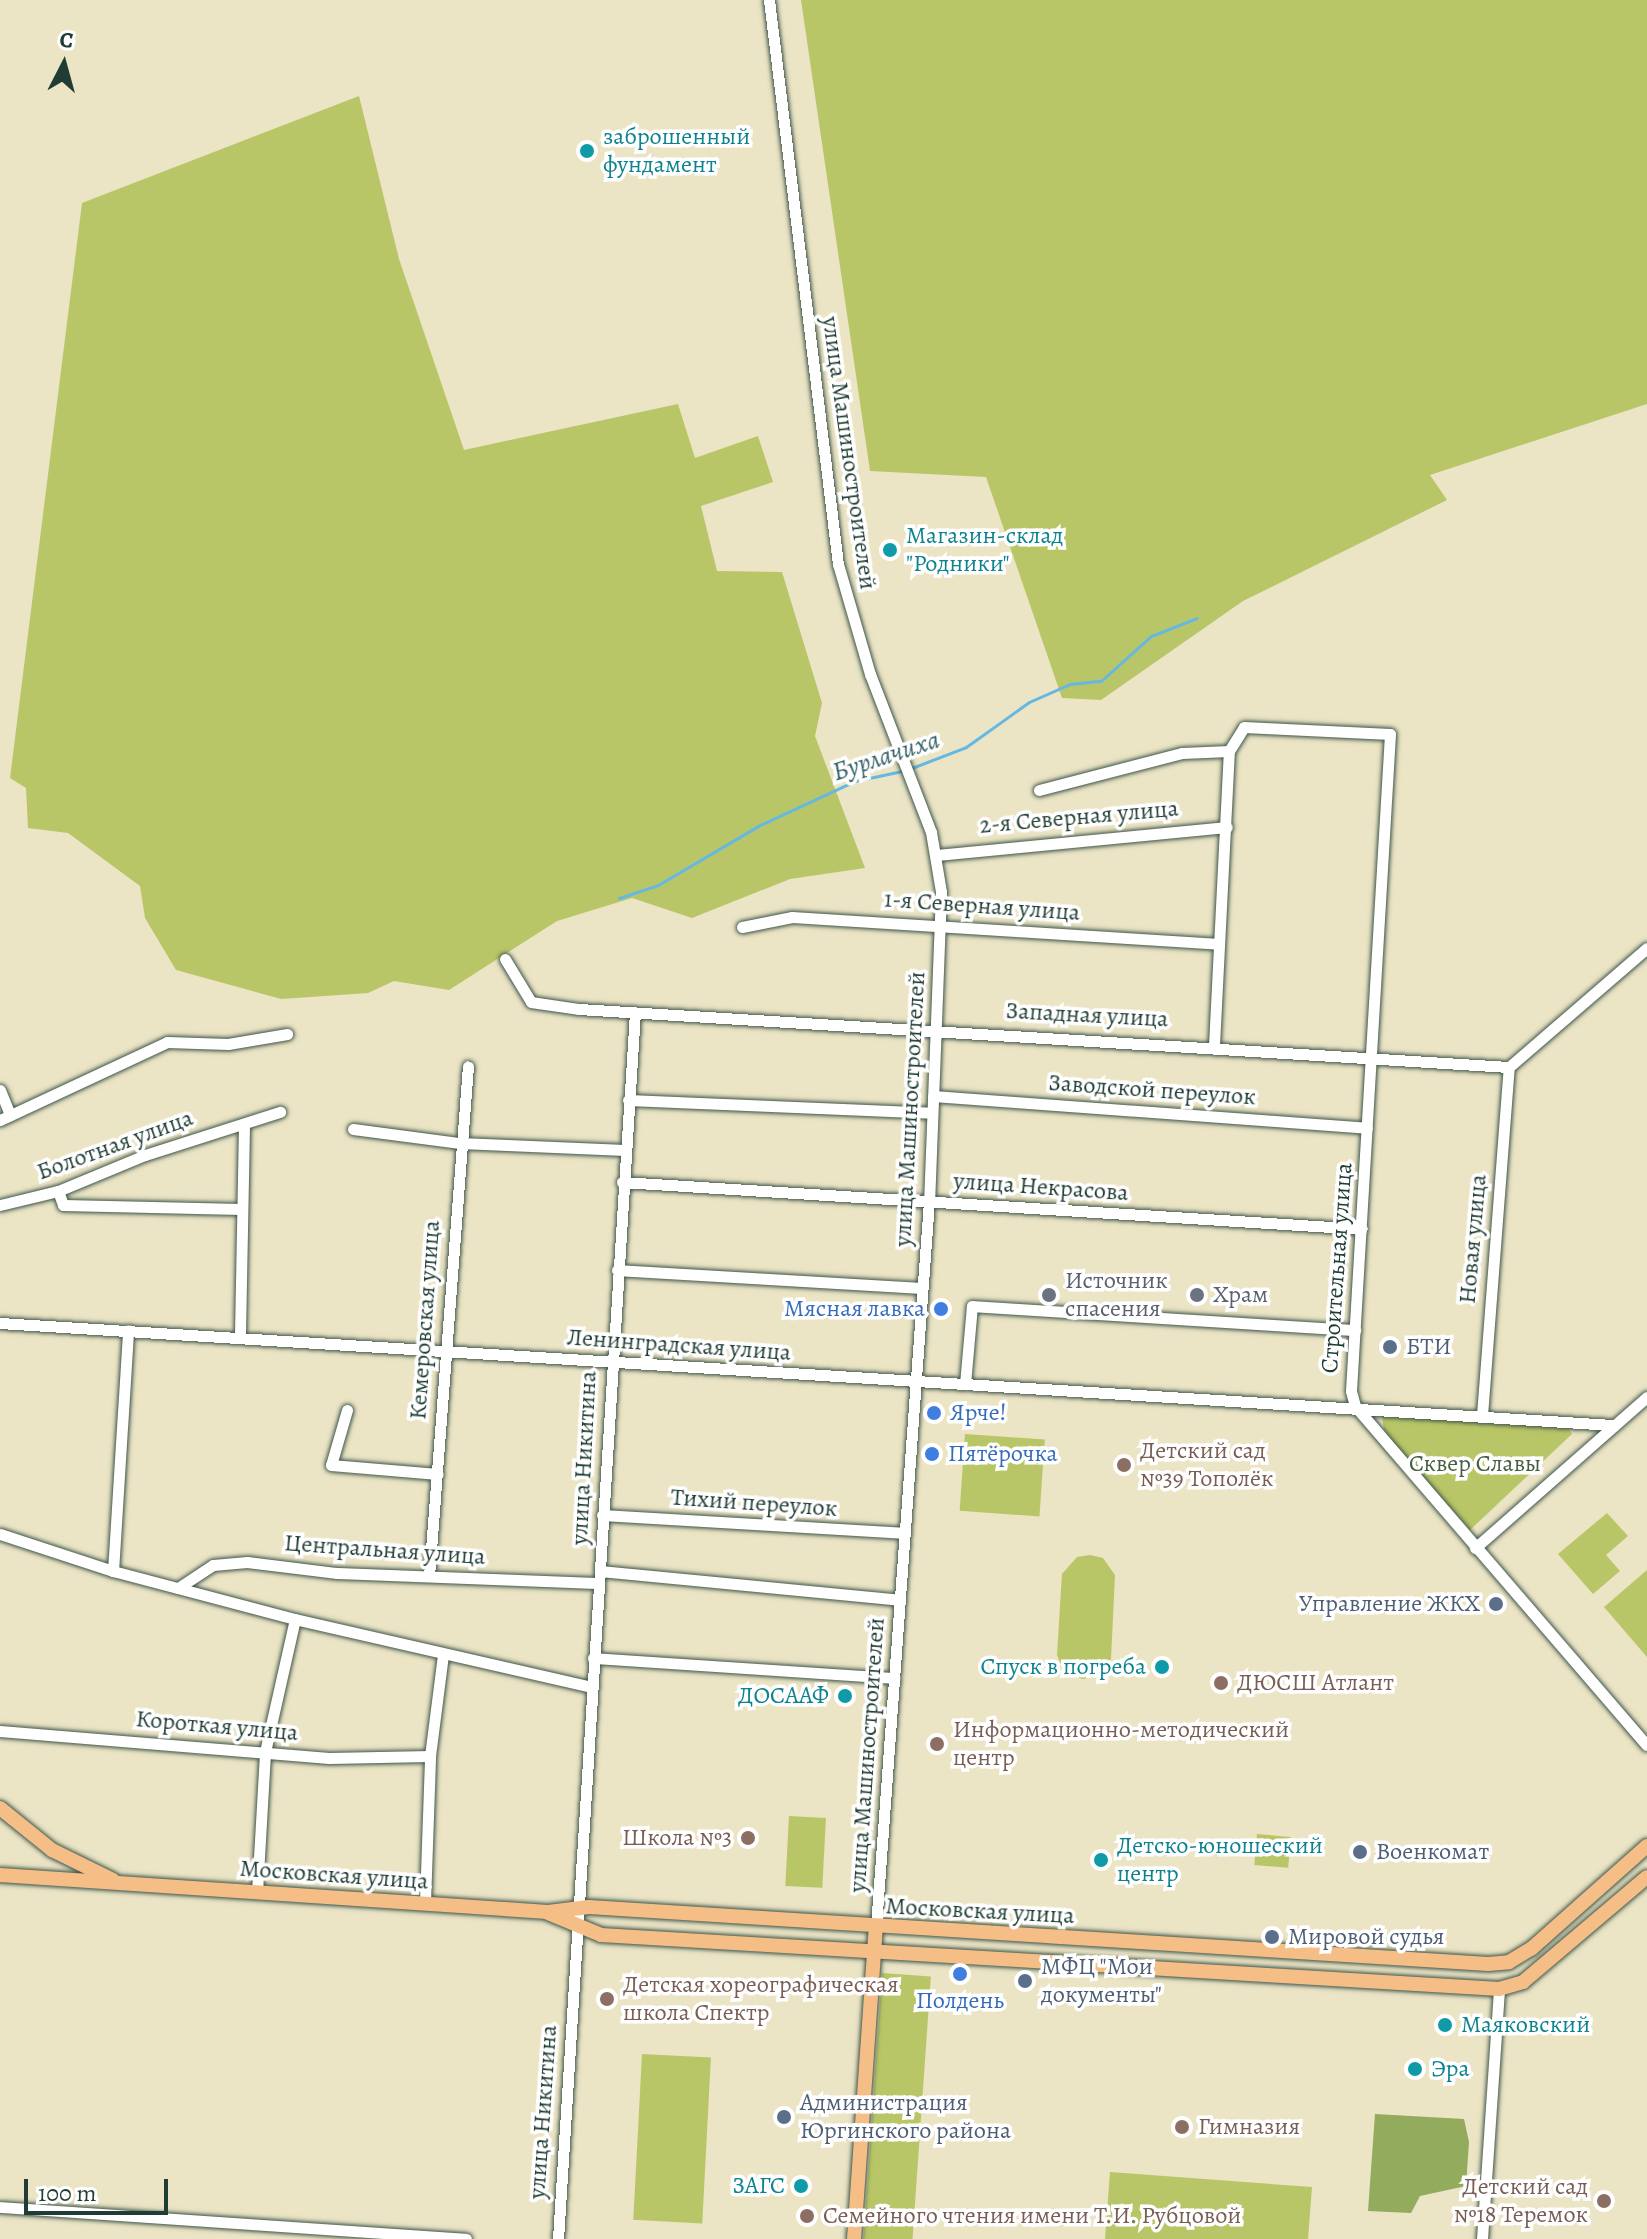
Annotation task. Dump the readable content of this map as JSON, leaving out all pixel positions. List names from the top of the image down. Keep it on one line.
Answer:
{"streets":{"main road":["улица Машиностроителей","Московская улица"],"street":["2-я Северная улица","1-я Северная улица","Западная улица","Заводской переулок","Болотная улица","улица Некрасова","Новая улица","Строительная улица","Кемеровская улица","Ленинградская улица","улица Никитина","Тихий переулок","Центральная улица","Короткая улица"]},"crossings":[["улица Машиностроителей","2-я Северная улица"],["улица Машиностроителей","1-я Северная улица"],["улица Машиностроителей","Западная улица"],["улица Машиностроителей","Заводской переулок"],["улица Машиностроителей","улица Некрасова"],["улица Машиностроителей","Ленинградская улица"],["улица Машиностроителей","Тихий переулок"],["улица Машиностроителей","Центральная улица"],["улица Машиностроителей","Московская улица"],["Западная улица","Новая улица"],["Западная улица","Строительная улица"],["Западная улица","улица Никитина"],["Заводской переулок","Строительная улица"],["улица Некрасова","Строительная улица"],["улица Некрасова","улица Никитина"],["Новая улица","Ленинградская улица"],["Строительная улица","Ленинградская улица"],["Кемеровская улица","Ленинградская улица"],["Кемеровская улица","Центральная улица"],["Ленинградская улица","улица Никитина"],["улица Никитина","Тихий переулок"],["улица Никитина","Центральная улица"],["улица Никитина","Московская улица"]],"water":["Бурлачиха"],"parks":["Сквер Славы"],"places":["заброшенный фундамент","Магазин-склад \"Родники\"","Источник спасения","Храм","Мясная лавка","БТИ","Ярче!","Пятёрочка","Детский сад №39 Тополёк","Управление ЖКХ","Спуск в погреба","ДЮСШ Атлант","ДОСААФ","Информационно-методический центр","Школа №3","Военкомат","Детско-юношеский центр","Мировой судья","Полдень","МФЦ \"Мои документы\"","Детская хореографическая школа Спектр","Маяковский","Эра","Администрация Юргинского района","Гимназия","ЗАГС","Детский сад №18 Теремок","Семейного чтения имени Т.И. Рубцовой"],"scale_bar":"100 m","north":"top"}
